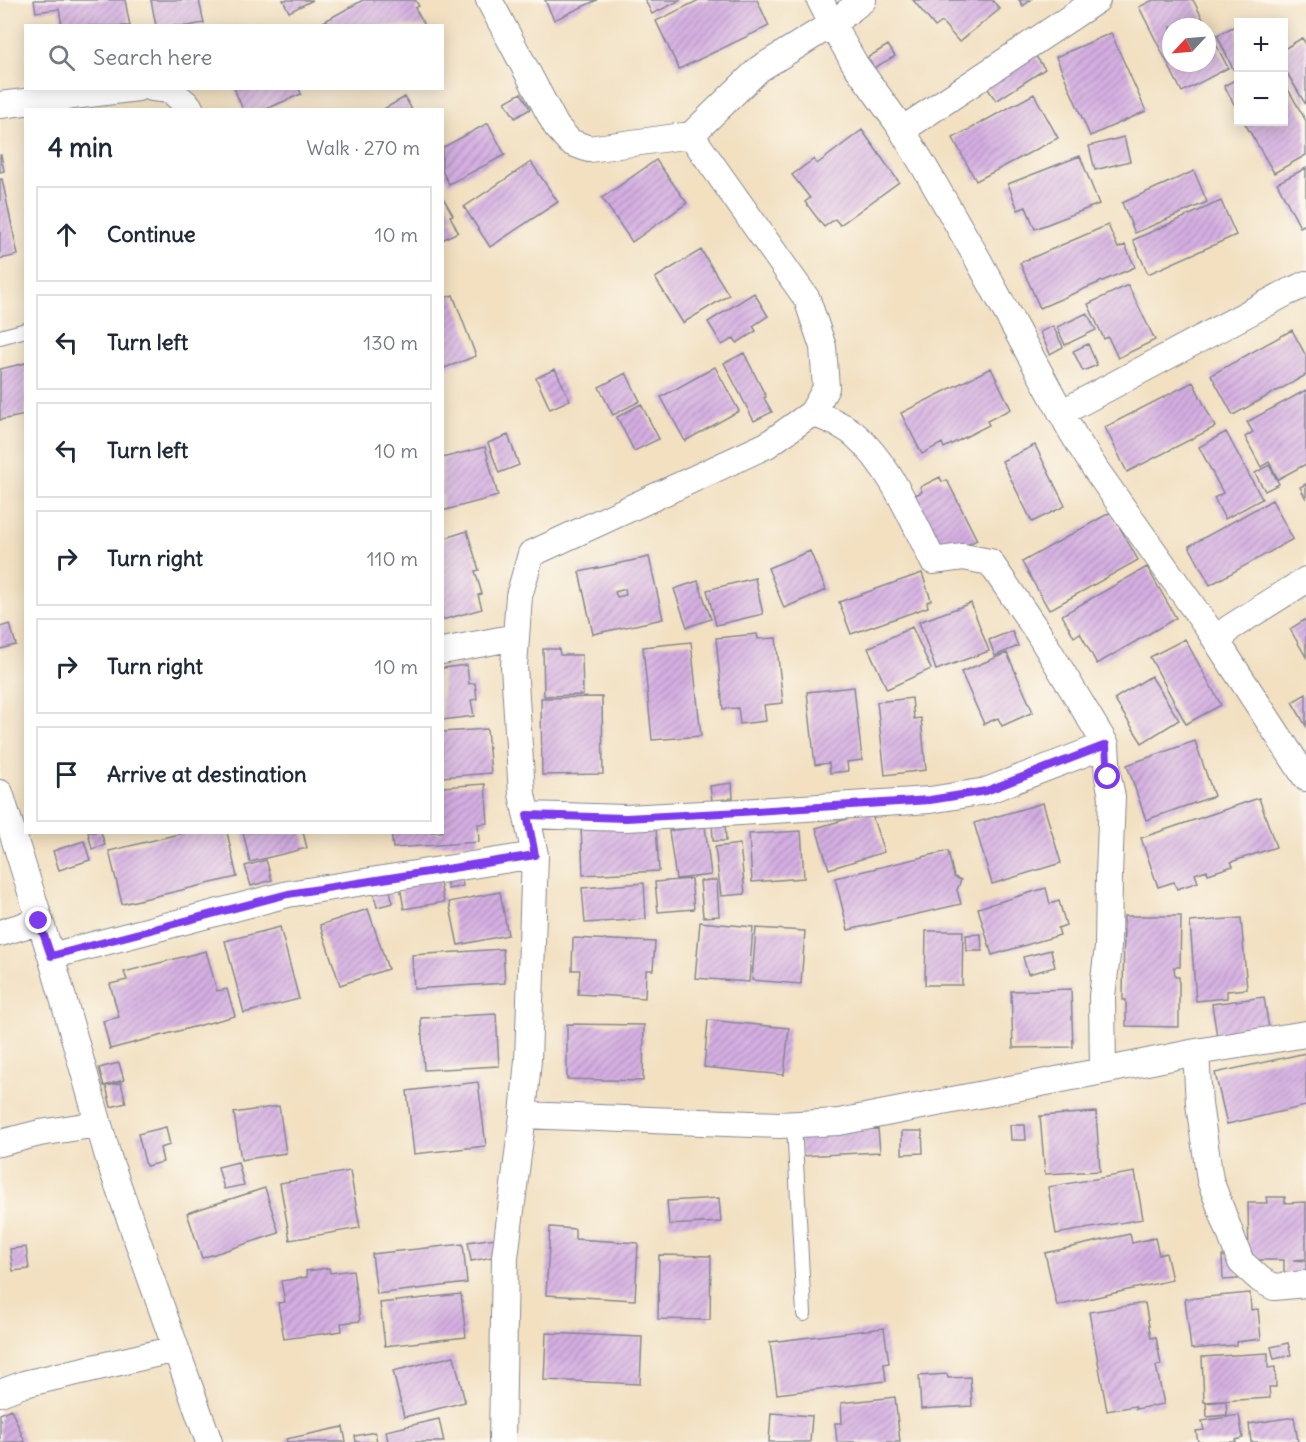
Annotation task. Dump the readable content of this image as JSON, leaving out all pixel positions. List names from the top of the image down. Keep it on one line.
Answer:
{"north":"bottom left","page":{"map_buttons":["+","−"],"search":"Search here","heading":["4 min","Walk · 270 m"],"list":[["Continue","10 m"],["Turn left","130 m"],["Turn left","10 m"],["Turn right","110 m"],["Turn right","10 m"],"Arrive at destination"]}}
